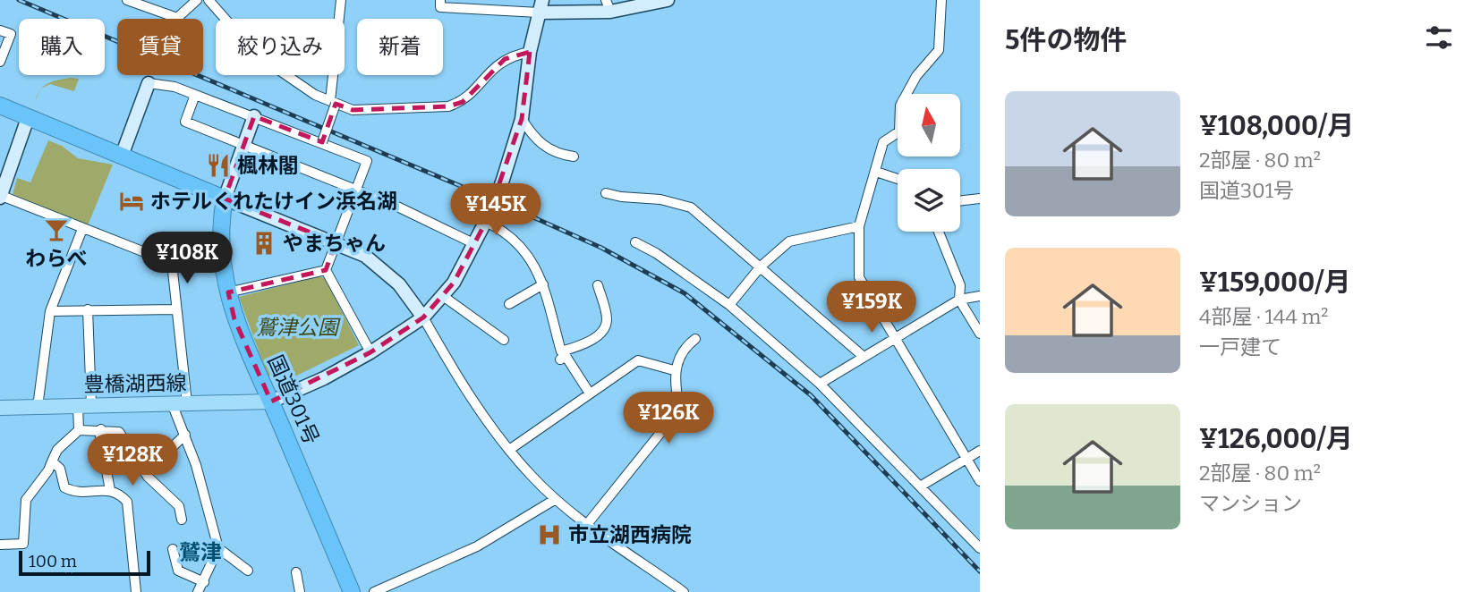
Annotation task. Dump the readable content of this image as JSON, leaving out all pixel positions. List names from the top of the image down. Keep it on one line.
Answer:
{"streets":{"highway":["国道301号"],"main road":["豊橋湖西線"]},"crossings":[["豊橋湖西線","国道301号"]],"districts":["鷲津"],"parks":["鷲津公園"],"places":{"restaurant":["楓林閣"],"hotel":["ホテルくれたけイン浜名湖"],"bar":["わらべ"],"building":["やまちゃん"],"hospital":["市立湖西病院"]},"scale_bar":"100 m","north":"top","page":{"heading":"5件の物件","chip":["購入","賃貸","絞り込み","新着"],"list":[{"name":"¥108,000/月","note":"2部屋 · 80 m² · 国道301号"},{"name":"¥159,000/月","note":"4部屋 · 144 m² · 一戸建て"},{"name":"¥126,000/月","note":"2部屋 · 80 m² · マンション"}],"price":["¥145K","¥108K","¥159K","¥126K","¥128K"],"scale":"100 m"}}
